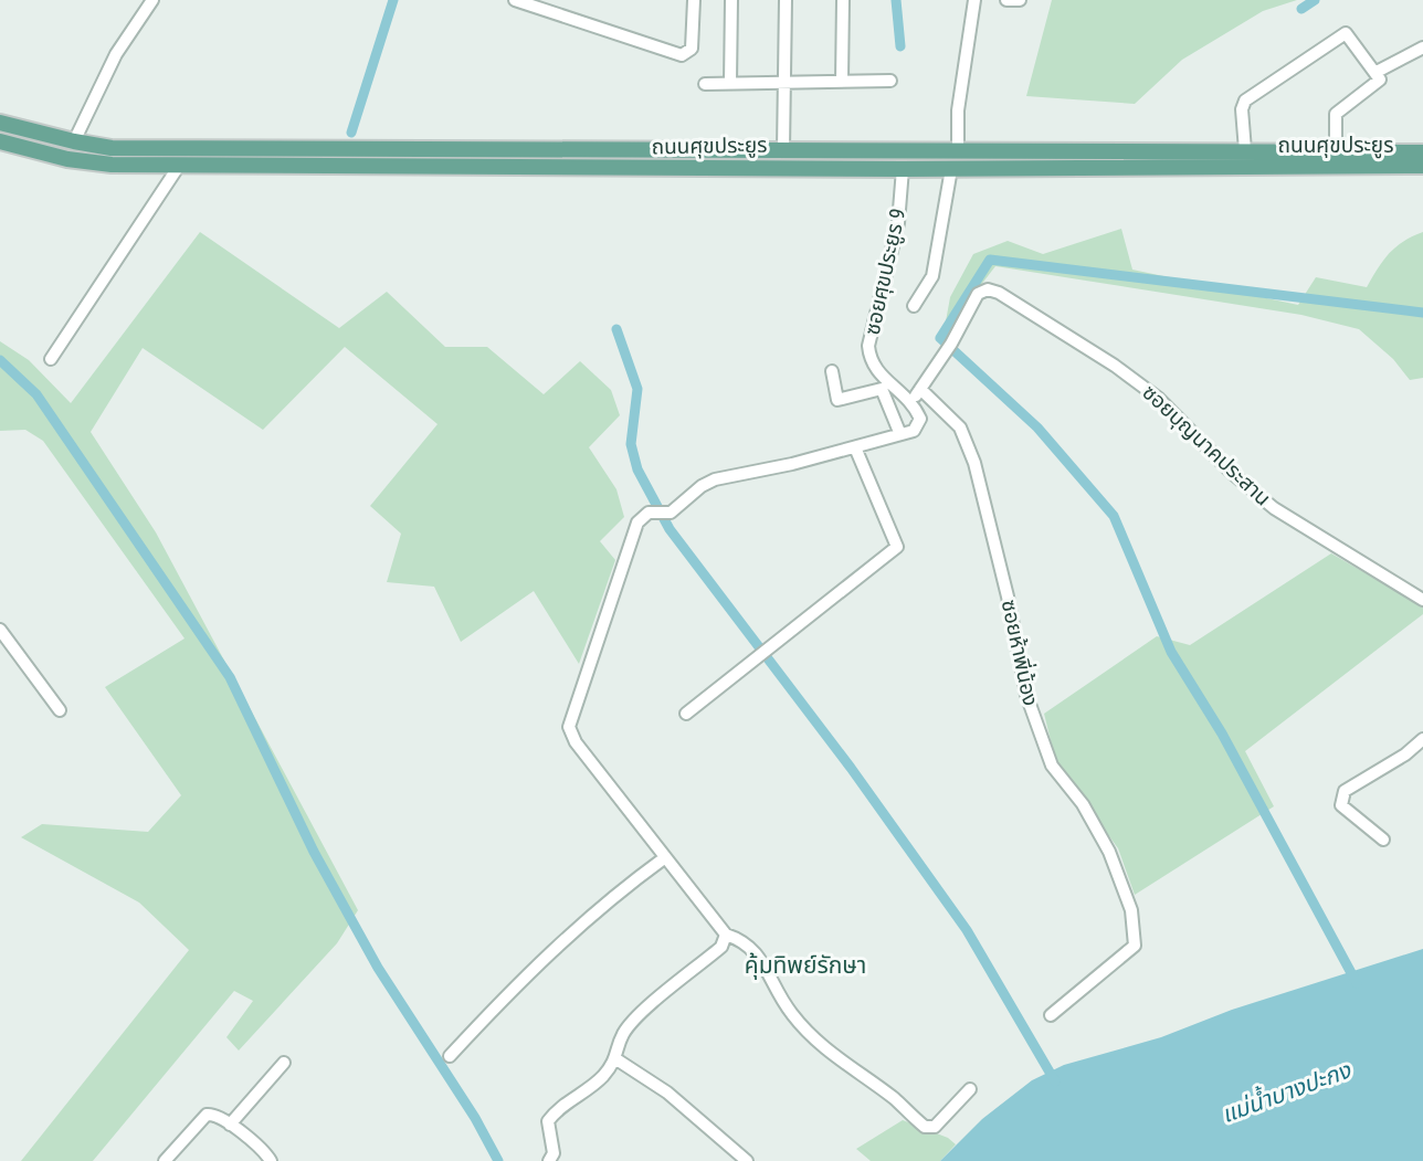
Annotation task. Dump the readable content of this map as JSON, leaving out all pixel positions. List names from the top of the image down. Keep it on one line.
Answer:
{"streets":{"main road":["ถนนศุขประยูร"],"street":["ซอยศุขประยูร 9","ซอยบุญนาคประสาน","ซอยห้าพี่น้อง"]},"crossings":[["ถนนศุขประยูร","ซอยศุขประยูร 9"],["ซอยศุขประยูร 9","ซอยบุญนาคประสาน"],["ซอยบุญนาคประสาน","ซอยห้าพี่น้อง"]],"districts":["คุ้มทิพย์รักษา"],"water":["แม่น้ำบางปะกง"]}
